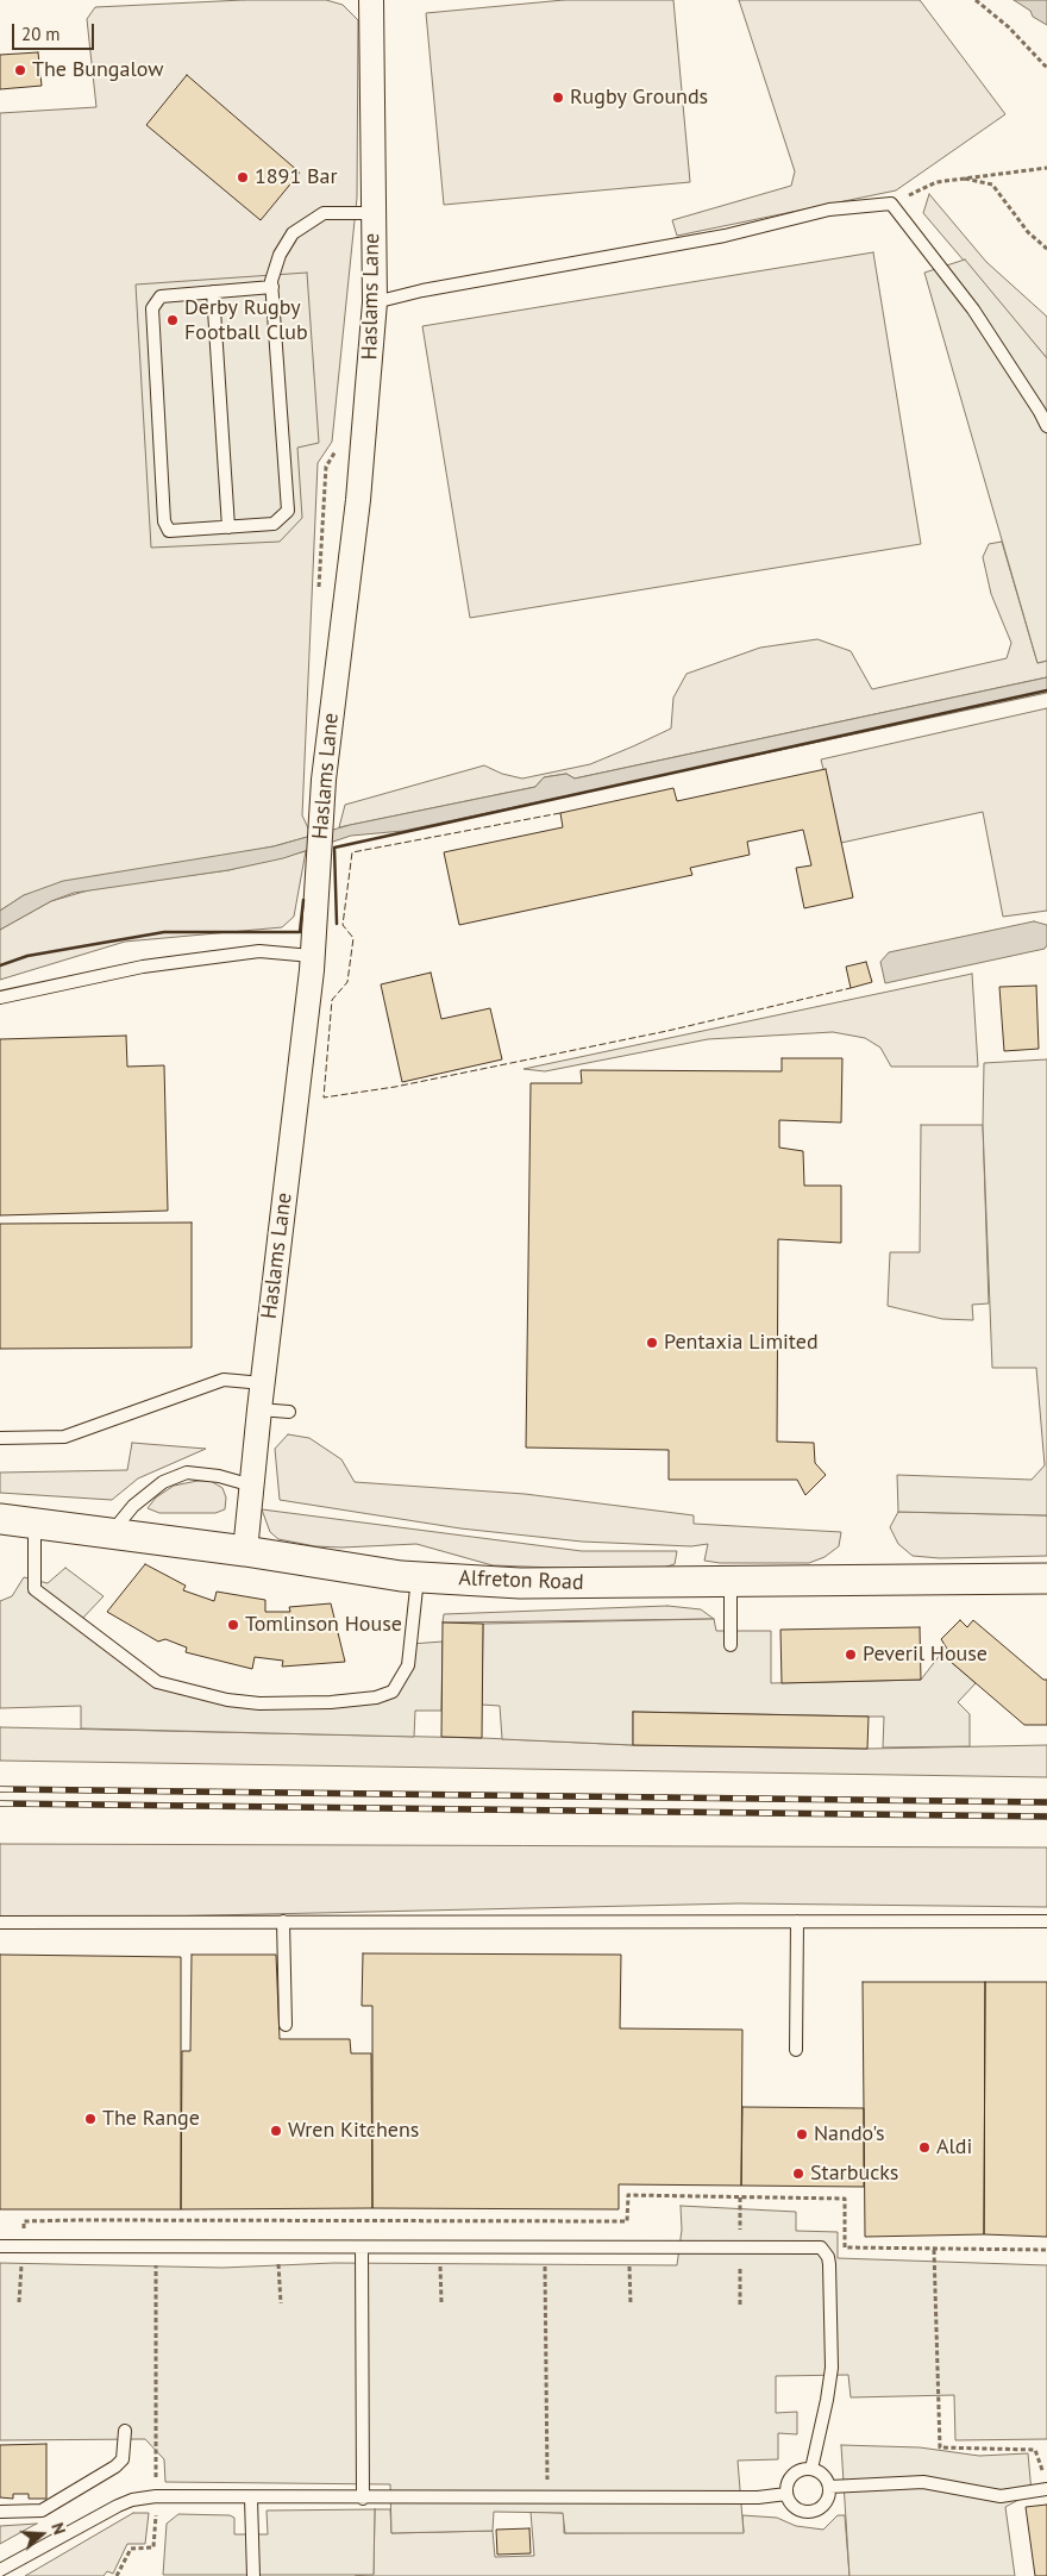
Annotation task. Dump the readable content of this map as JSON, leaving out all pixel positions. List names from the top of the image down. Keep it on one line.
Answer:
{"streets":{"street":["Haslams Lane","Alfreton Road"]},"crossings":[["Haslams Lane","Alfreton Road"]],"places":["The Bungalow","Rugby Grounds","1891 Bar","Derby Rugby Football Club","Pentaxia Limited","Tomlinson House","Peveril House","The Range","Wren Kitchens","Nando's","Aldi","Starbucks"],"scale_bar":"20 m","north":"right"}
